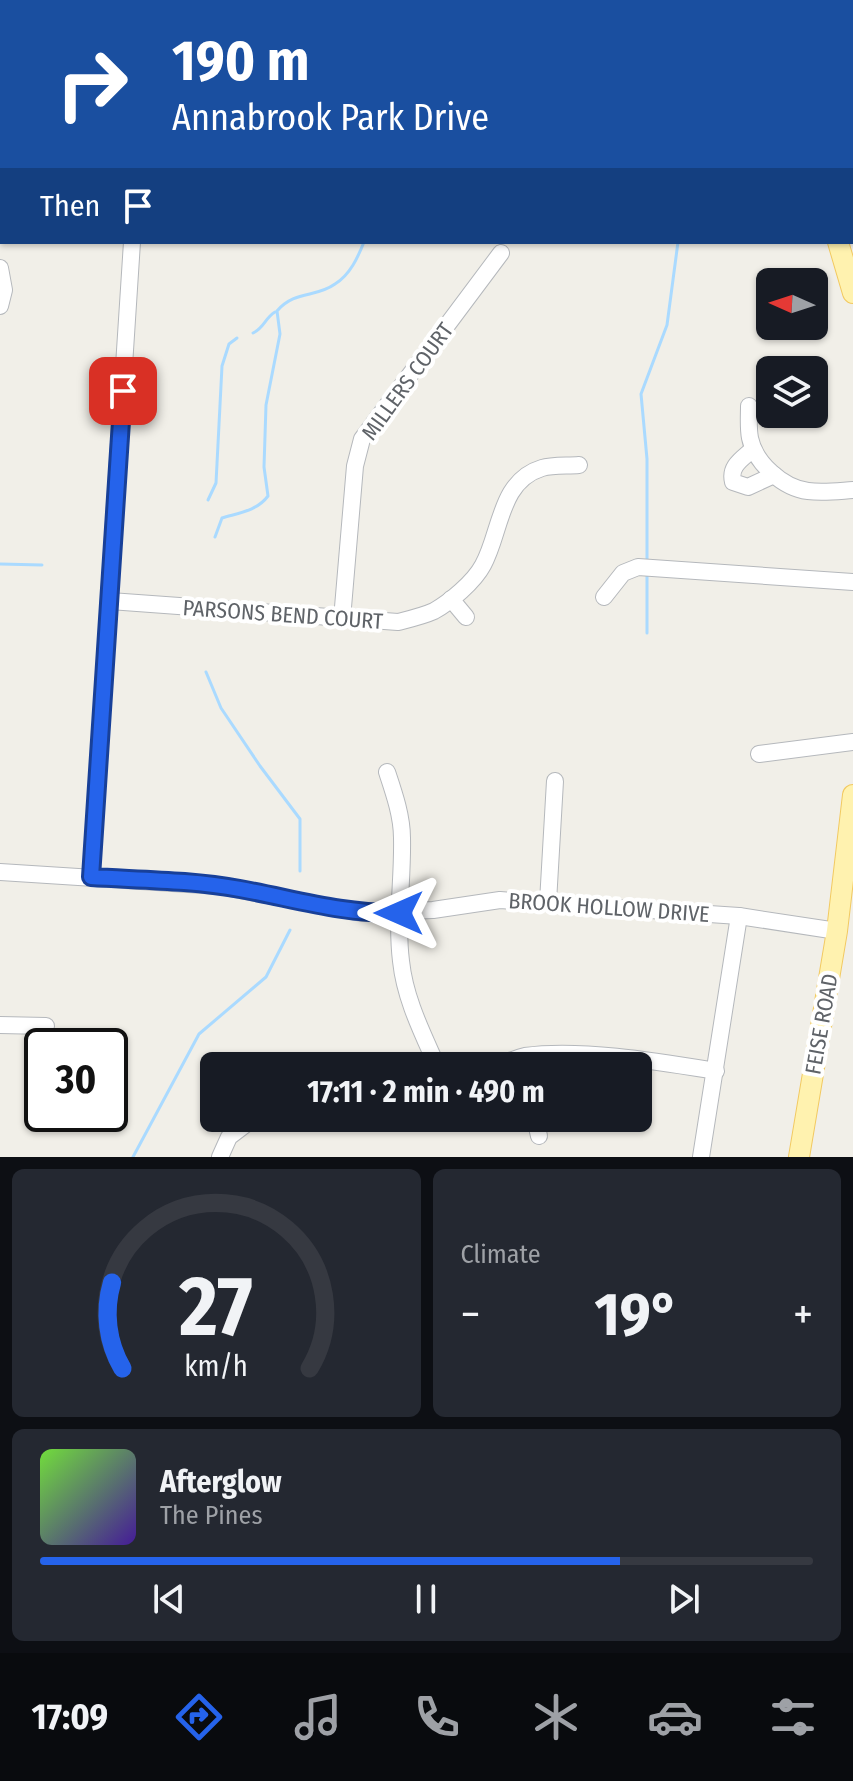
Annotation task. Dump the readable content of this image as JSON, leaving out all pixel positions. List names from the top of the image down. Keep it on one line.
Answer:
{"streets":{"main road":["FEISE ROAD"],"street":["MILLERS COURT","PARSONS BEND COURT","BROOK HOLLOW DRIVE"]},"crossings":[["MILLERS COURT","PARSONS BEND COURT"],["BROOK HOLLOW DRIVE","FEISE ROAD"]],"north":"left","page":{"turn":["190 m","Annabrook Park Drive"],"then":"Then","limit":"30","trip":"17:11 · 2 min · 490 m","tile":"Climate","heat":["−","19°","+"],"song":["Afterglow","The Pines"],"tabs":"17:09","gauge":["27","km/h"]}}
